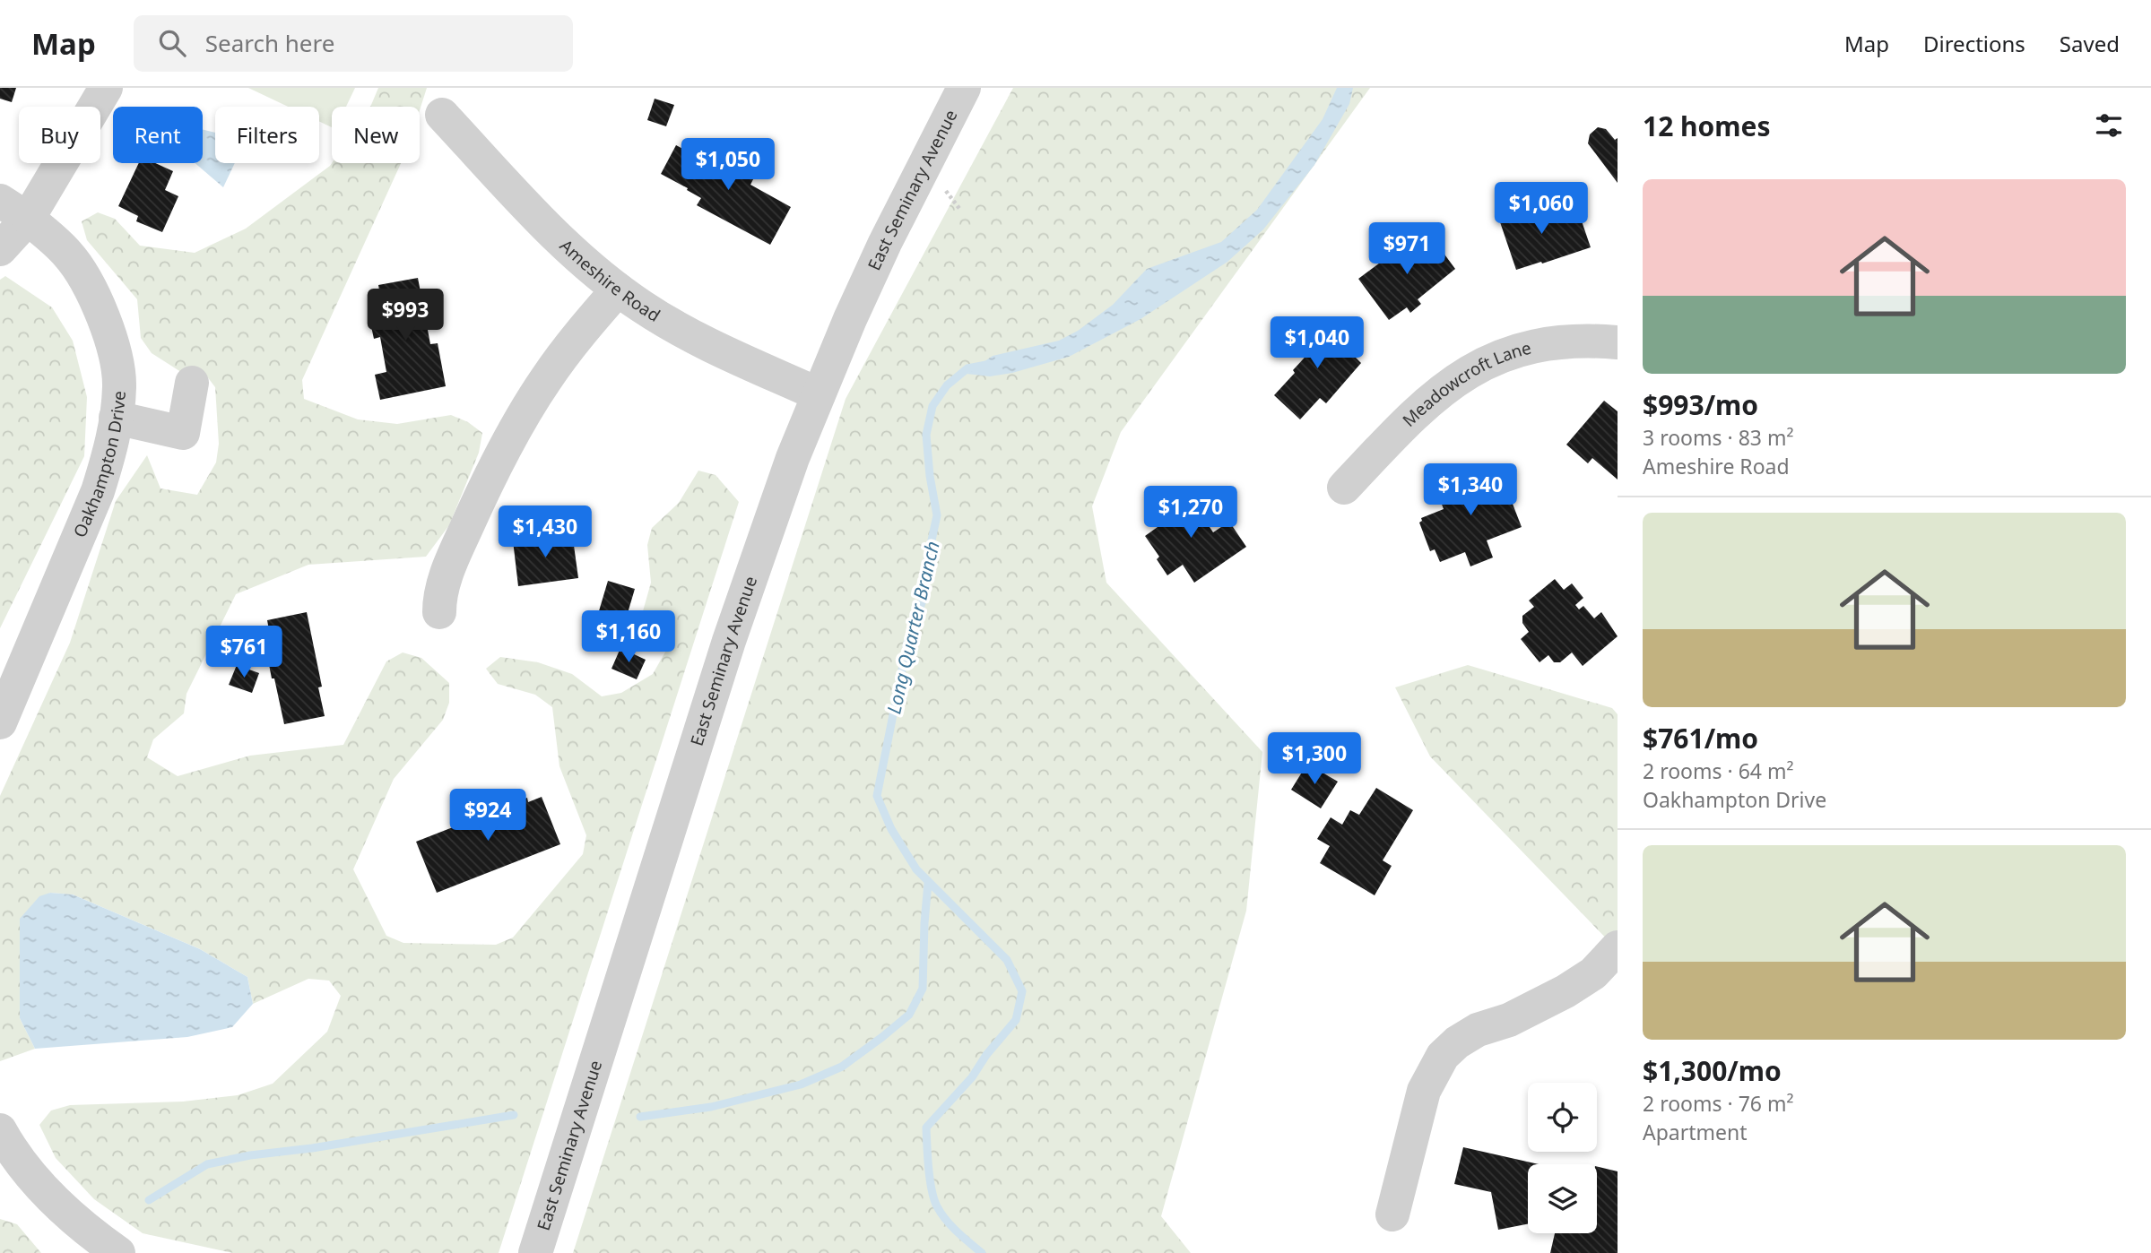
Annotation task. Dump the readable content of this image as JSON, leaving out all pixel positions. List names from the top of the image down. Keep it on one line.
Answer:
{"streets":{"street":["East Seminary Avenue","Ameshire Road","Meadowcroft Lane","Oakhampton Drive"]},"crossings":[["East Seminary Avenue","Ameshire Road"]],"water":["Long Quarter Branch"],"page":{"header":"Map","search":"Search here","nav":["Map","Directions","Saved"],"heading":"12 homes","chip":["Buy","Rent","Filters","New"],"price":["$1,050","$1,060","$971","$993","$1,040","$1,340","$1,270","$1,430","$1,160","$761","$1,300","$924"],"list":[{"name":"$993/mo","note":"3 rooms · 83 m² · Ameshire Road"},{"name":"$761/mo","note":"2 rooms · 64 m² · Oakhampton Drive"},{"name":"$1,300/mo","note":"2 rooms · 76 m² · Apartment"}]}}
